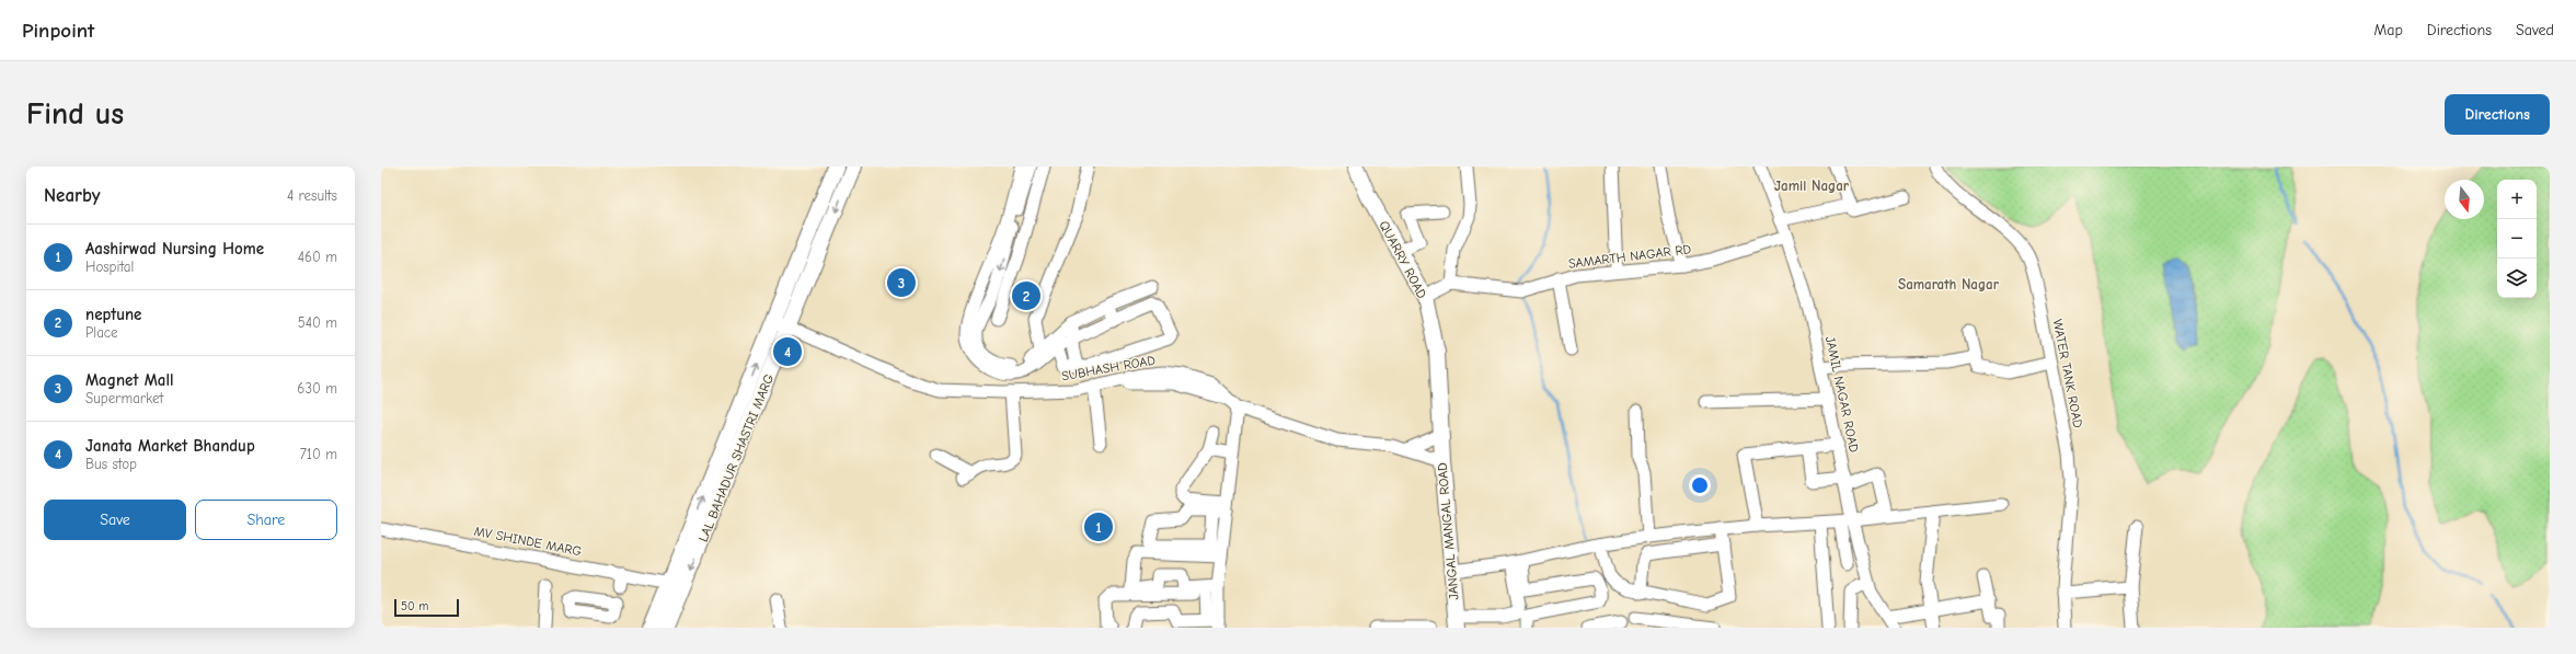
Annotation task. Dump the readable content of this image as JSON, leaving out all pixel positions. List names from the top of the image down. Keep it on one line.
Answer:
{"streets":{"main road":["QUARRY ROAD","LAL BAHADUR SHASTRI MARG","JANGAL MANGAL ROAD"],"street":["SAMARTH NAGAR RD","SUBHASH ROAD","WATER TANK ROAD","JAMIL NAGAR ROAD","MV SHINDE MARG"]},"crossings":[["SAMARTH NAGAR RD","JAMIL NAGAR ROAD"],["QUARRY ROAD","JANGAL MANGAL ROAD"],["SUBHASH ROAD","LAL BAHADUR SHASTRI MARG"],["SUBHASH ROAD","JANGAL MANGAL ROAD"],["LAL BAHADUR SHASTRI MARG","MV SHINDE MARG"]],"districts":["Jamil Nagar","Samarath Nagar"],"scale_bar":"50 m","north":"bottom","page":{"header":"Pinpoint","nav":["Map","Directions","Saved"],"buttons":["Directions",["Save","Share"]],"title":"Find us","heading":["Nearby","4 results"],"map_buttons":["+","−"],"list":[{"mark":"1","name":"Aashirwad Nursing Home","note":"Hospital","value":"460 m"},{"mark":"2","name":"neptune","note":"Place","value":"540 m"},{"mark":"3","name":"Magnet Mall","note":"Supermarket","value":"630 m"},{"mark":"4","name":"Janata Market Bhandup","note":"Bus stop","value":"710 m"}],"pins":["3","2","4","1"],"scale":"50 m"}}
